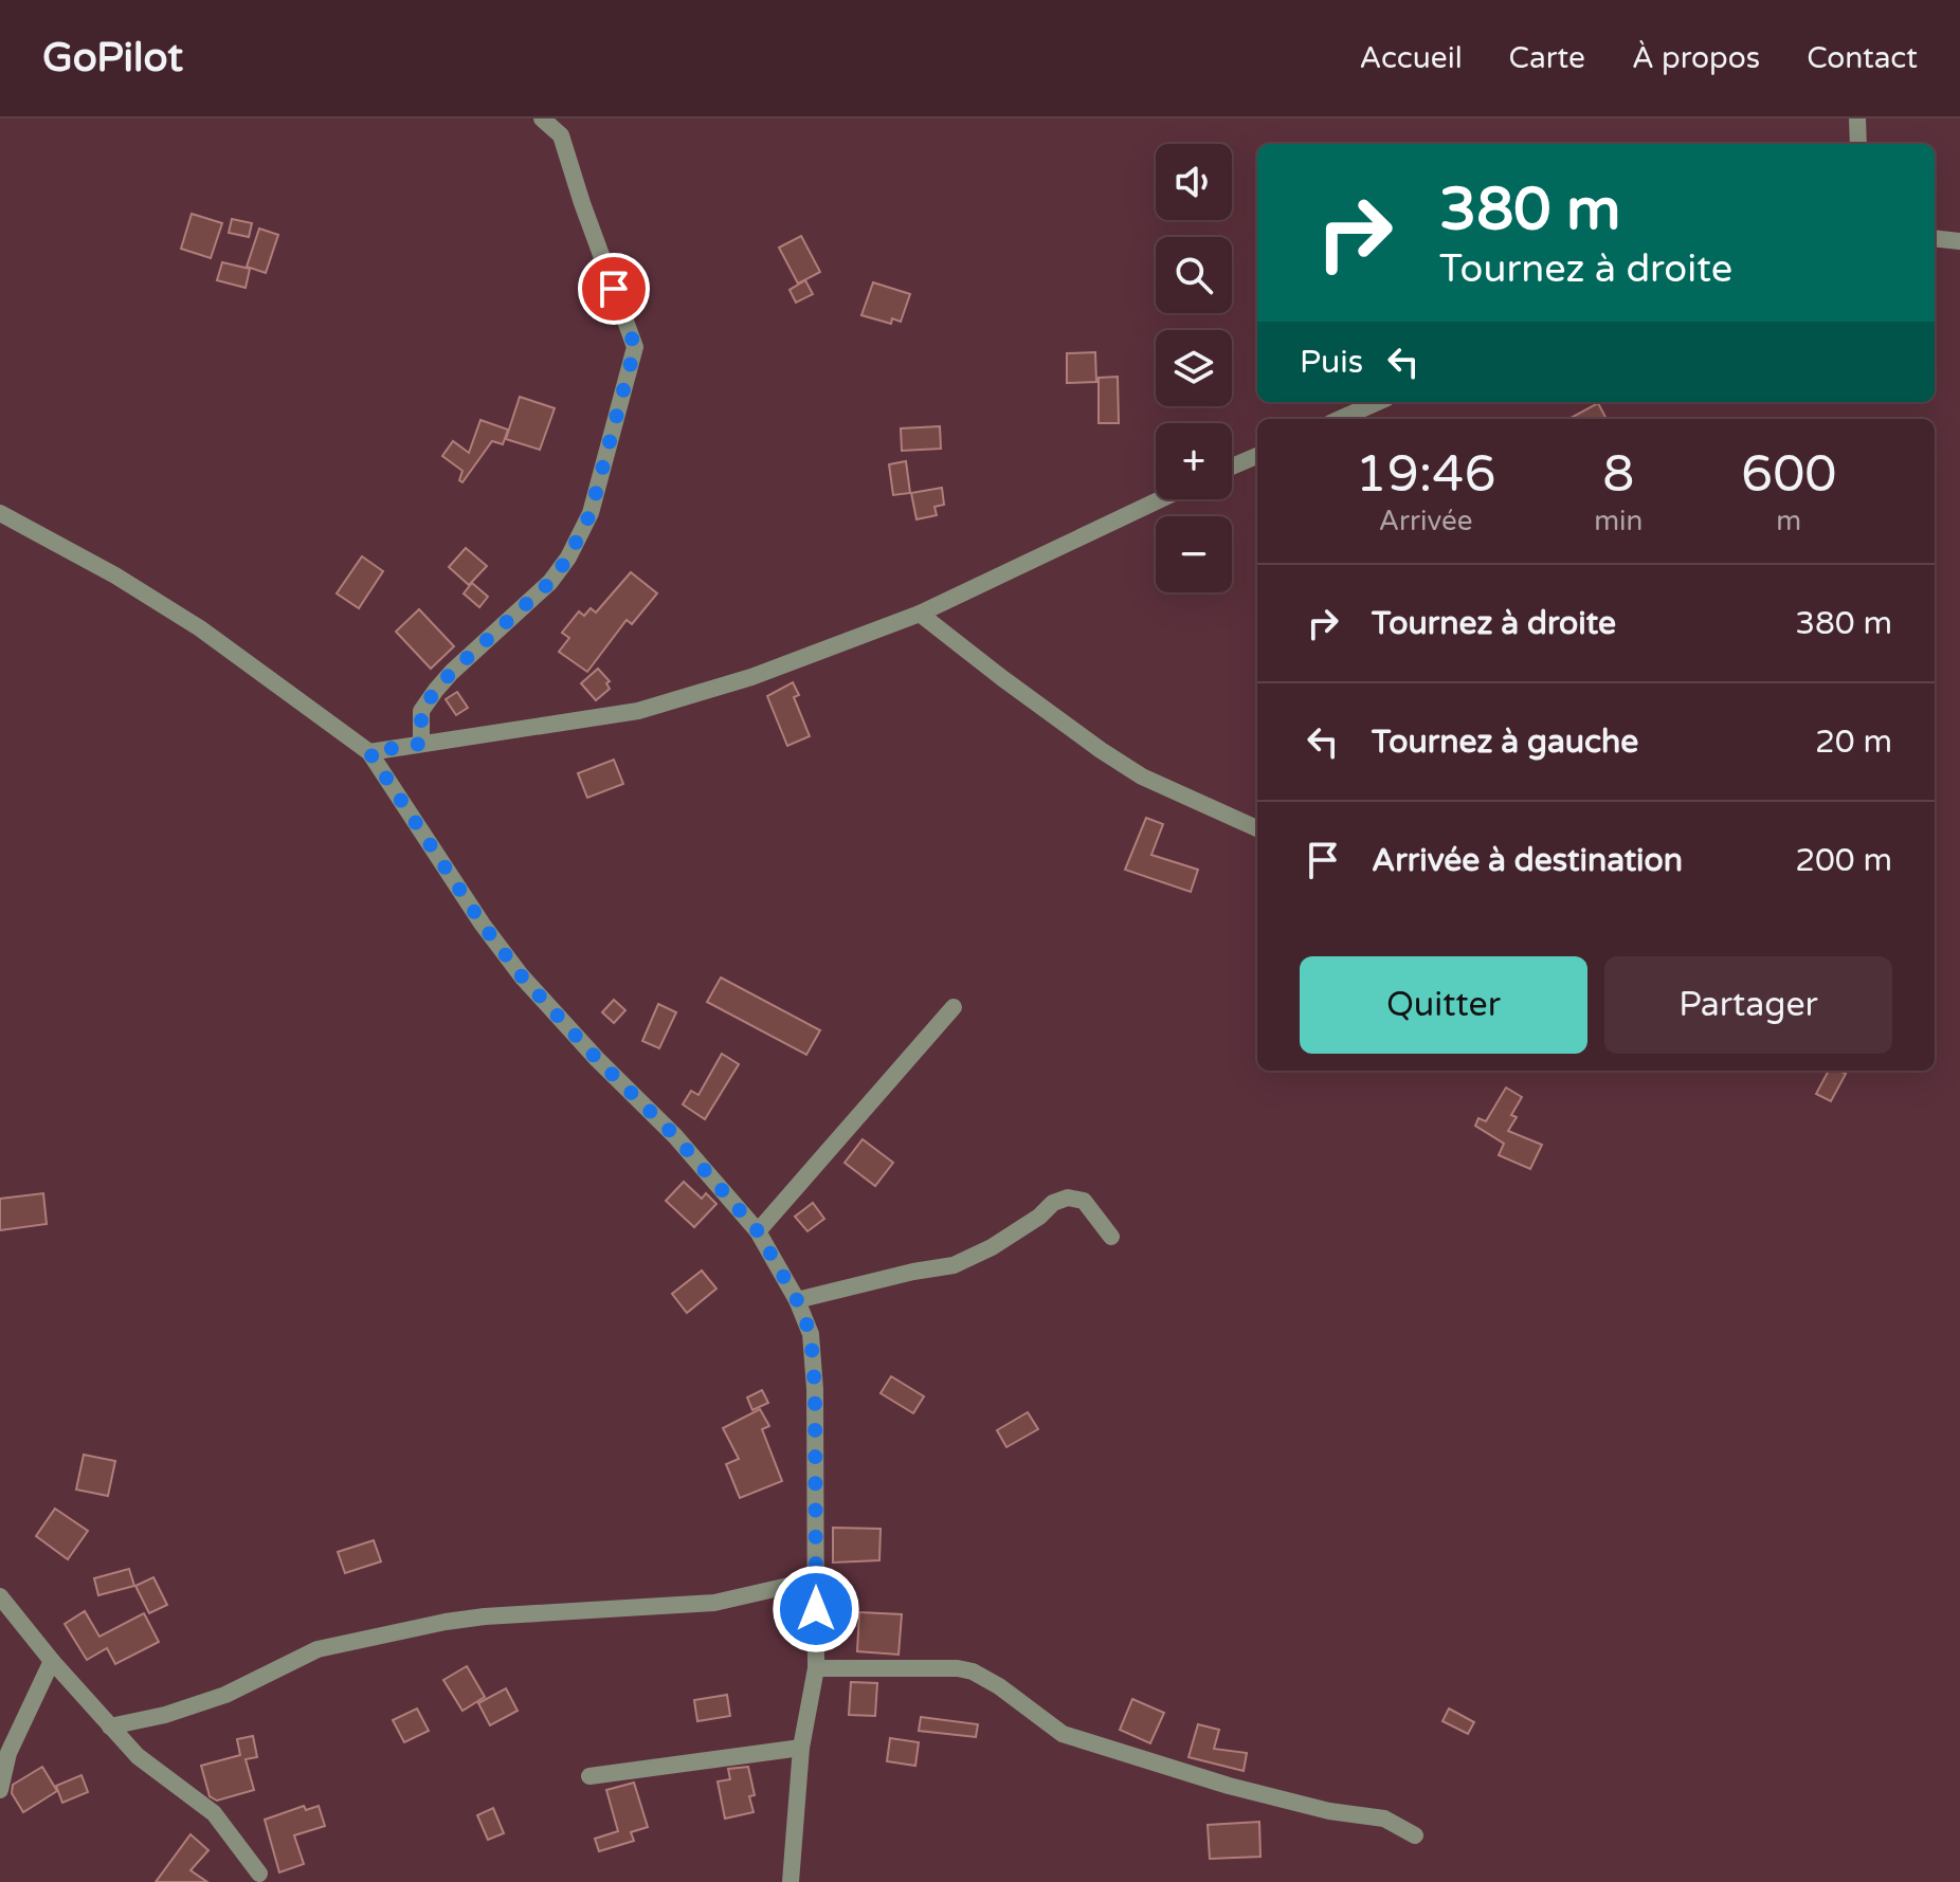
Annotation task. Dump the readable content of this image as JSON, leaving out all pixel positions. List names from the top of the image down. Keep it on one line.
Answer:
{"page":{"header":"GoPilot","nav":["Accueil","Carte","À propos","Contact"],"map_buttons":["+","−"],"turn":["380 m","Tournez à droite"],"then":"Puis","eta":["19:46","Arrivée","8","min","600","m"],"list":[{"name":"Tournez à droite","value":"380 m"},{"name":"Tournez à gauche","value":"20 m"},{"name":"Arrivée à destination","value":"200 m"}],"buttons":["Quitter","Partager"]}}
